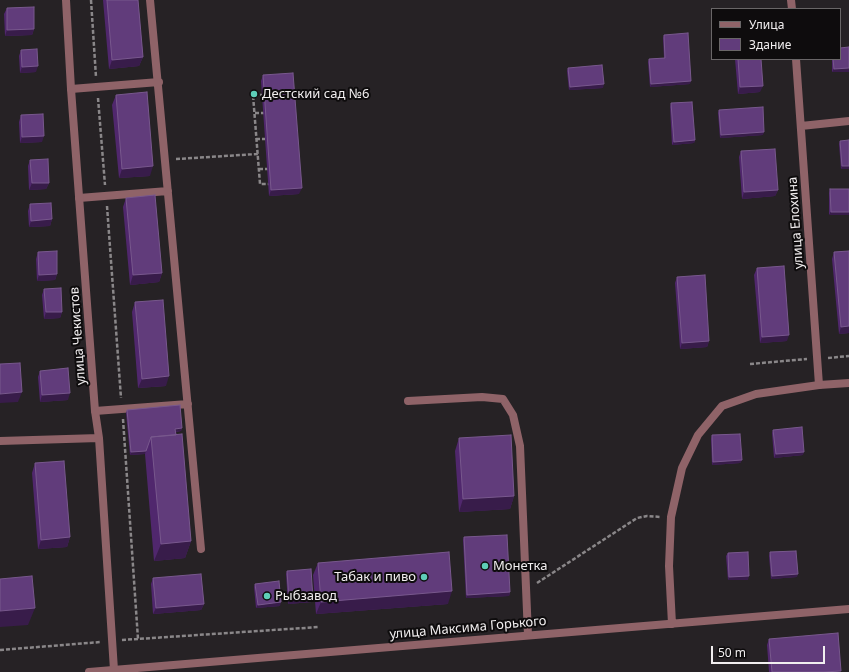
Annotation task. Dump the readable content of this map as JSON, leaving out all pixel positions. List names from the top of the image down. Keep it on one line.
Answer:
{"streets":{"street":["улица Елохина","улица Чекистов","улица Максима Горького"]},"crossings":[["улица Чекистов","улица Максима Горького"]],"places":["Дестский сад №6","Монетка","Табак и пиво","Рыбзавод"],"legend":["Улица","Здание"],"scale_bar":"50 m"}
